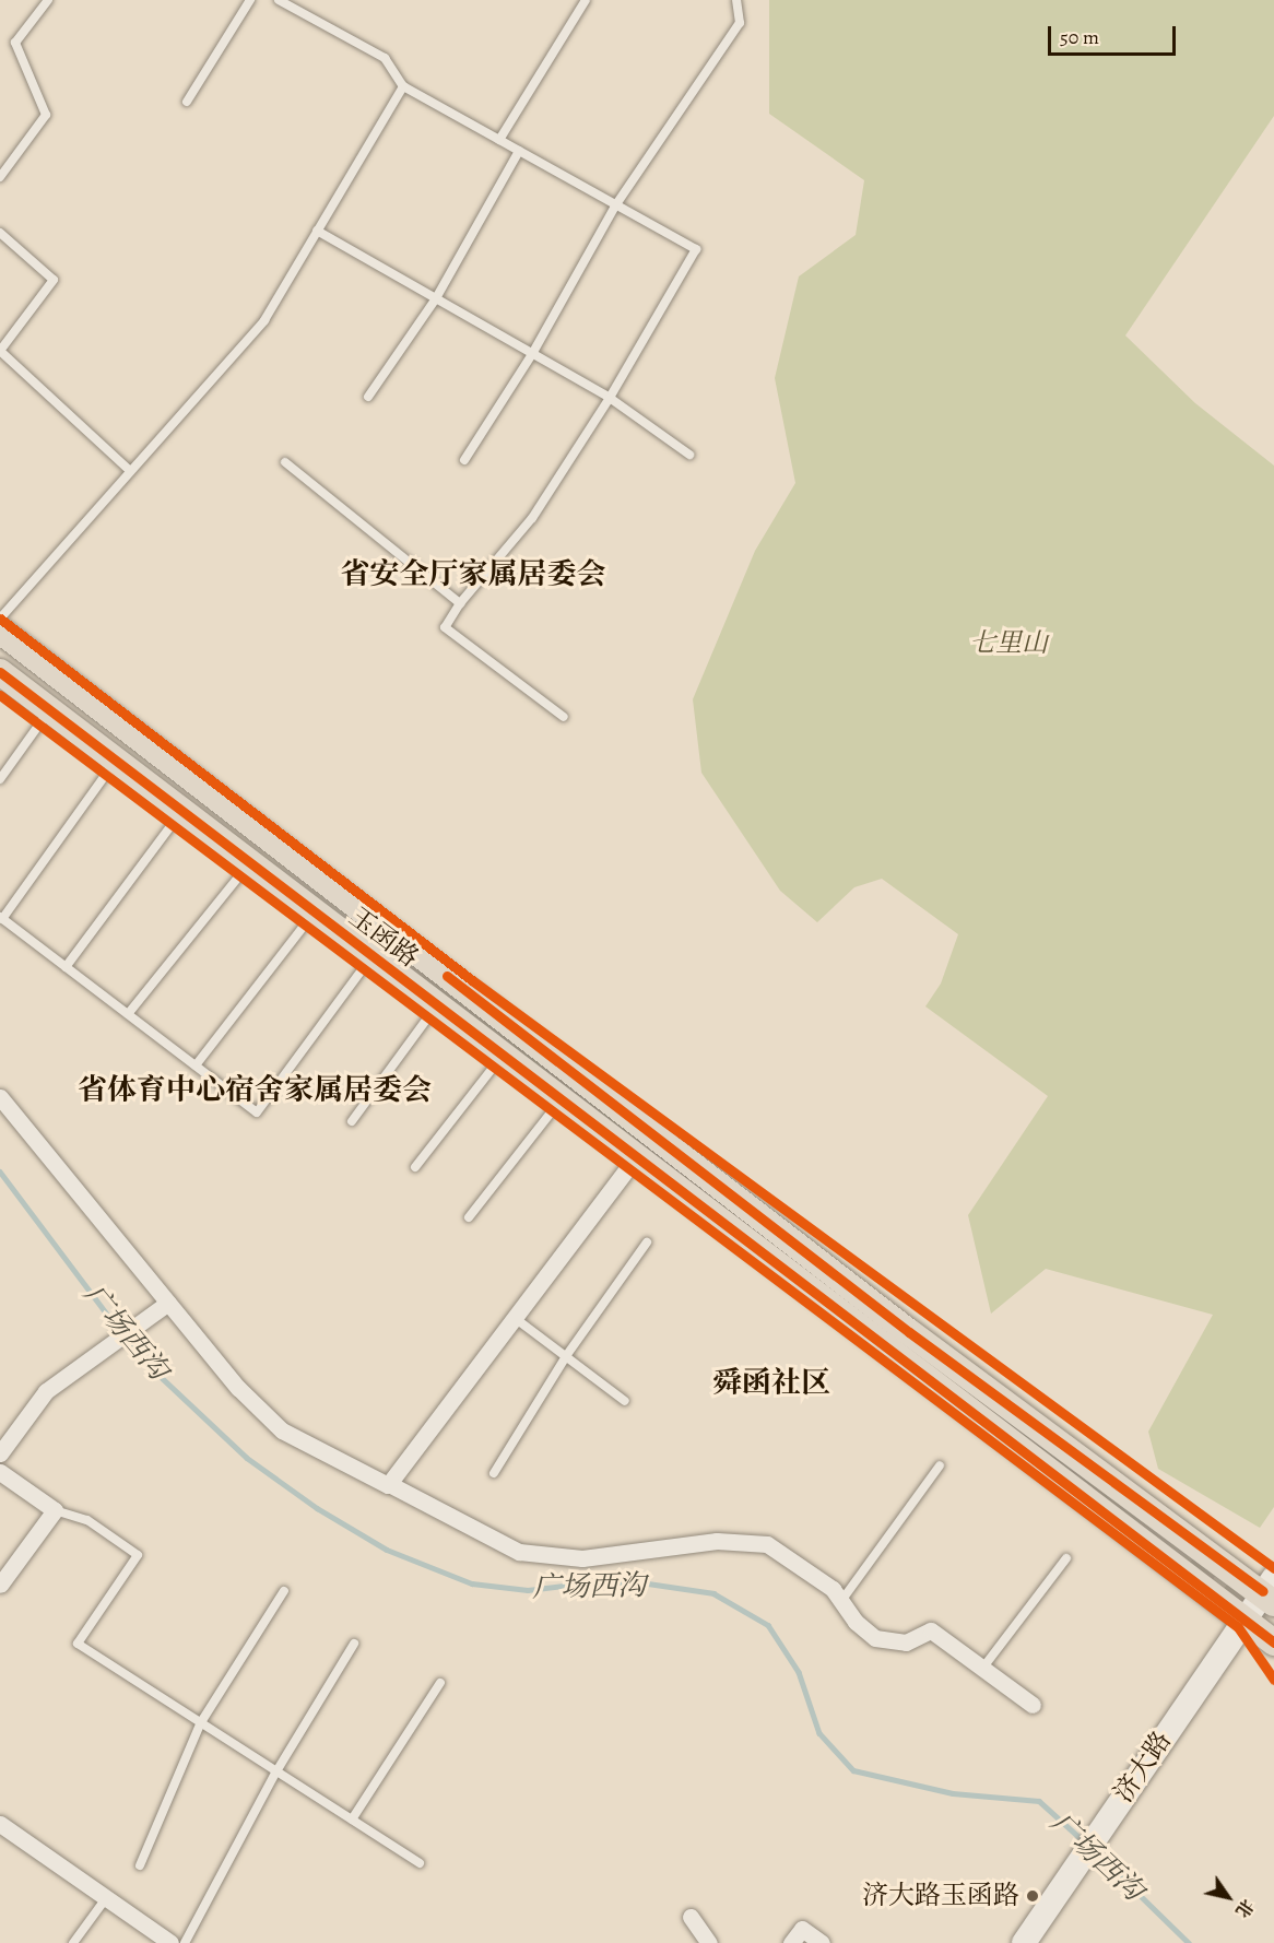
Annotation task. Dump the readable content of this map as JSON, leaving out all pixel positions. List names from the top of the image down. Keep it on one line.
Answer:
{"streets":{"main road":["玉函路","济大路"]},"crossings":[["玉函路","济大路"]],"districts":["省安全厅家属居委会","省体育中心宿舍家属居委会","舜函社区"],"water":["广场西沟"],"parks":["七里山"],"places":["济大路玉函路"],"scale_bar":"50 m","north":"bottom right"}
